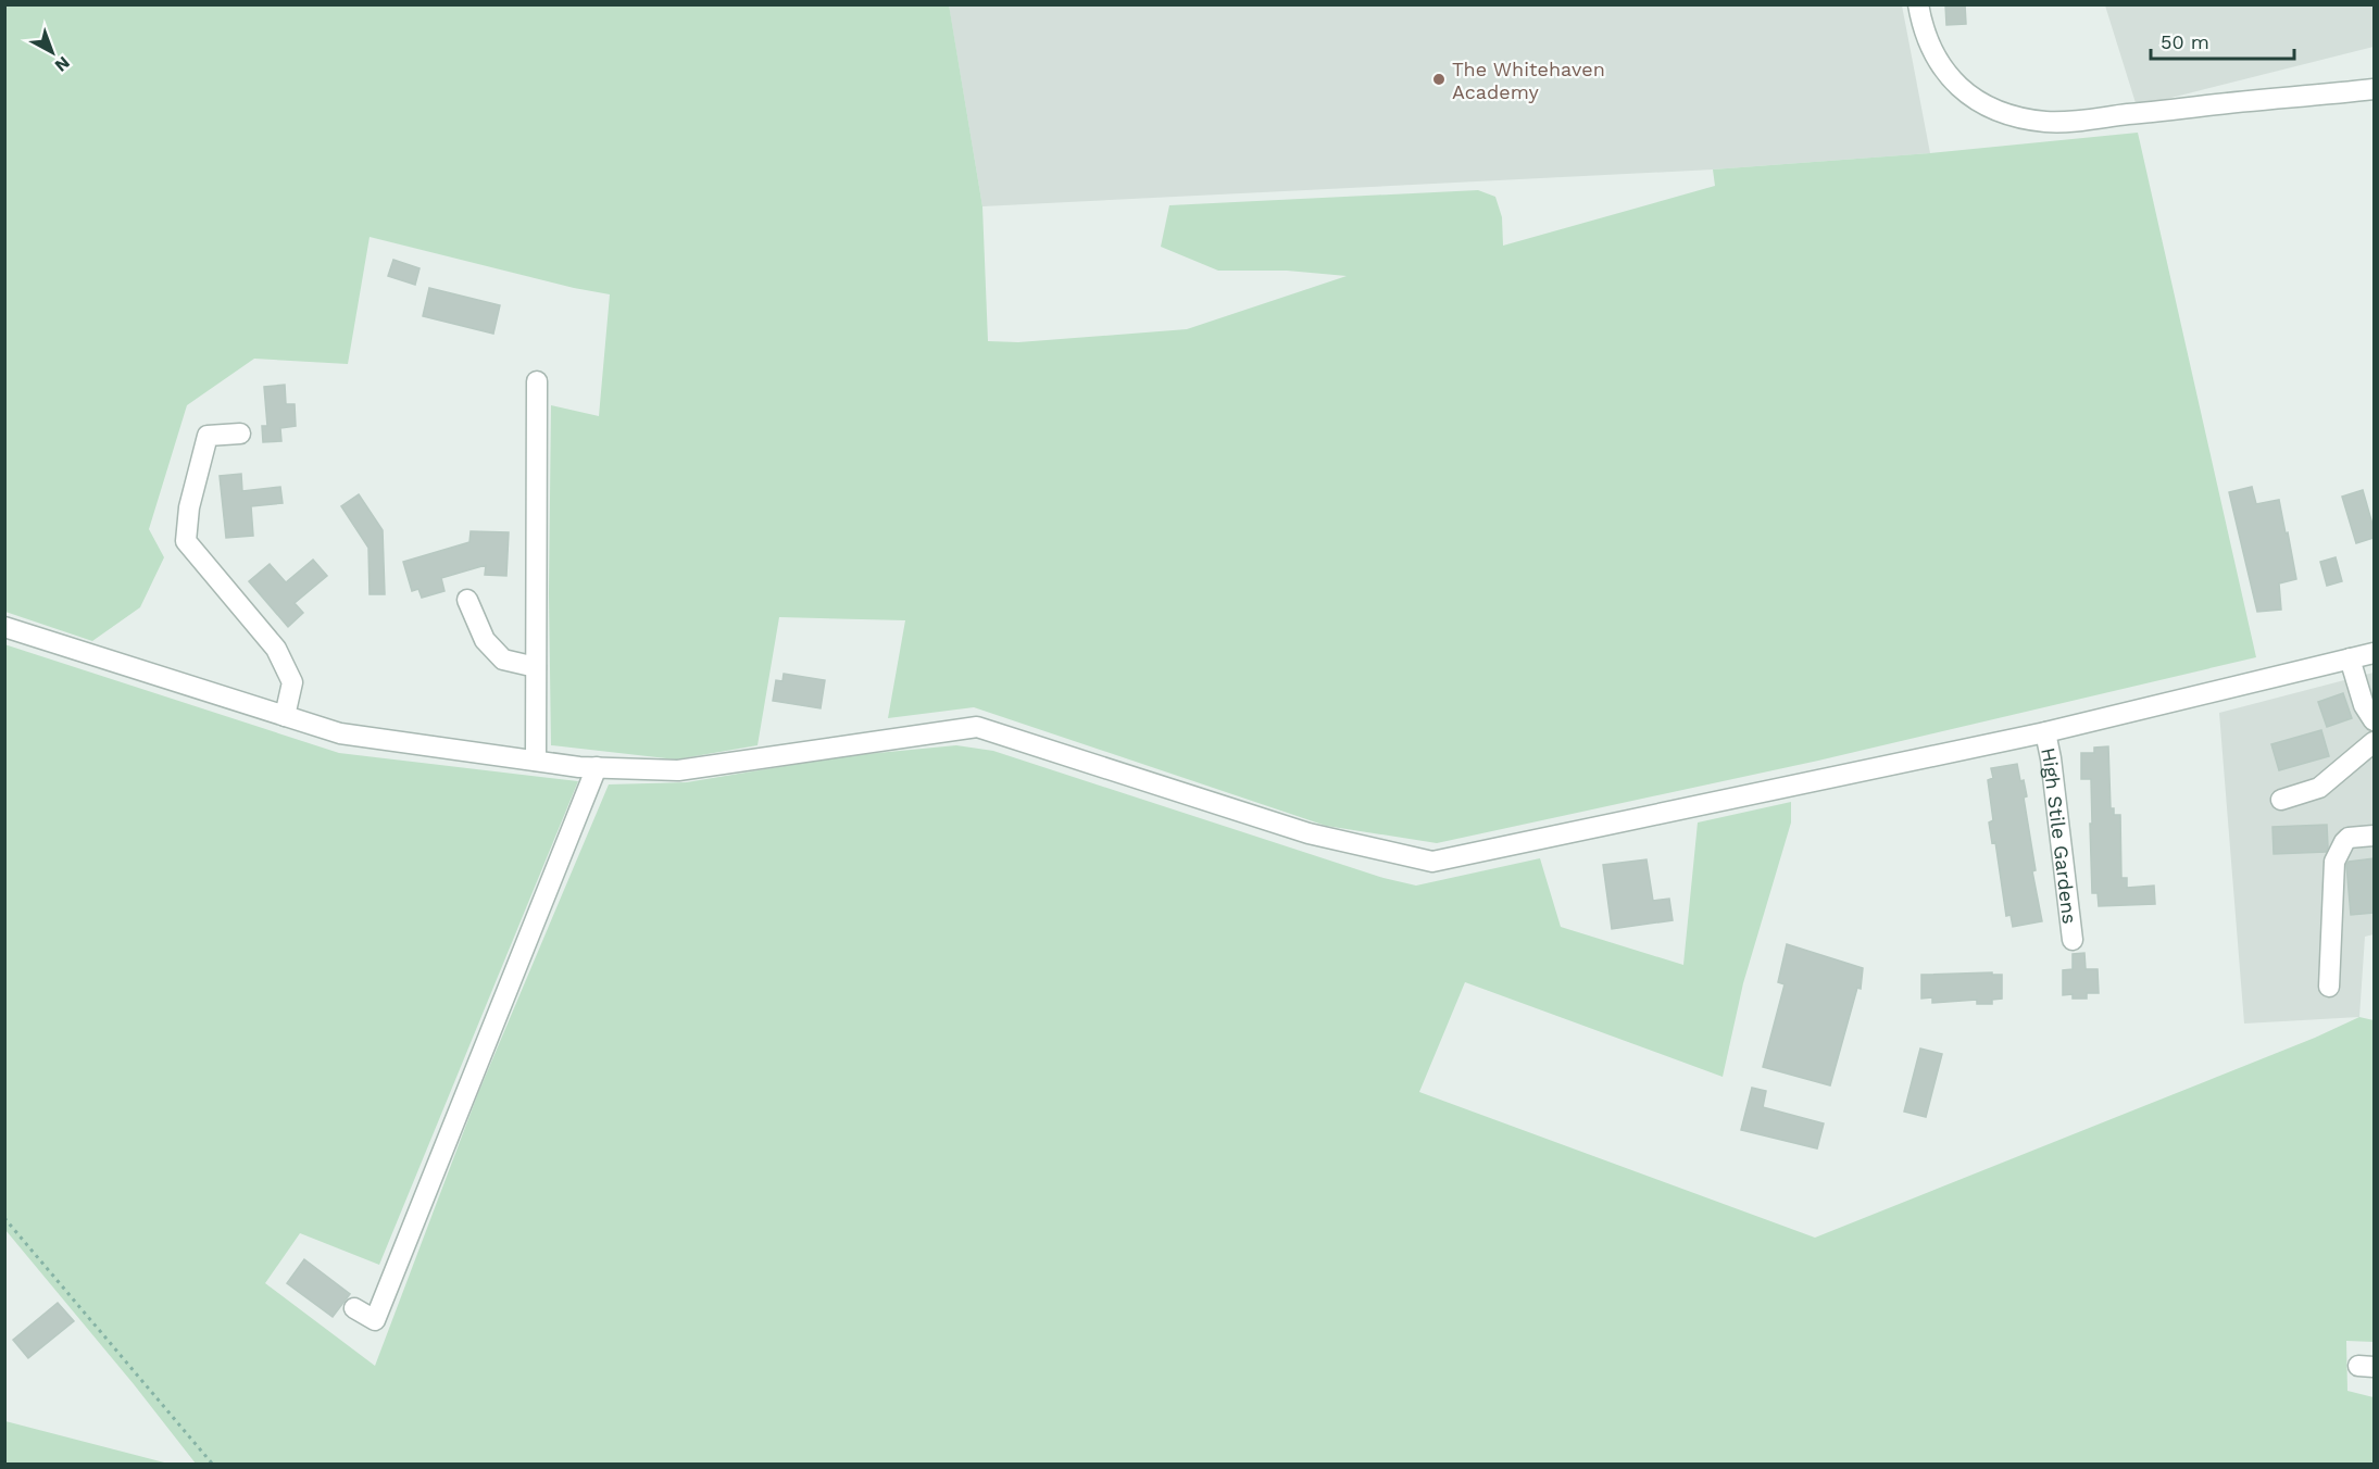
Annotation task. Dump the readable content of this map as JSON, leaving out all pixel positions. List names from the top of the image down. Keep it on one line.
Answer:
{"streets":{"street":["High Stile Gardens"]},"places":["The Whitehaven Academy"],"scale_bar":"50 m","north":"bottom right"}
